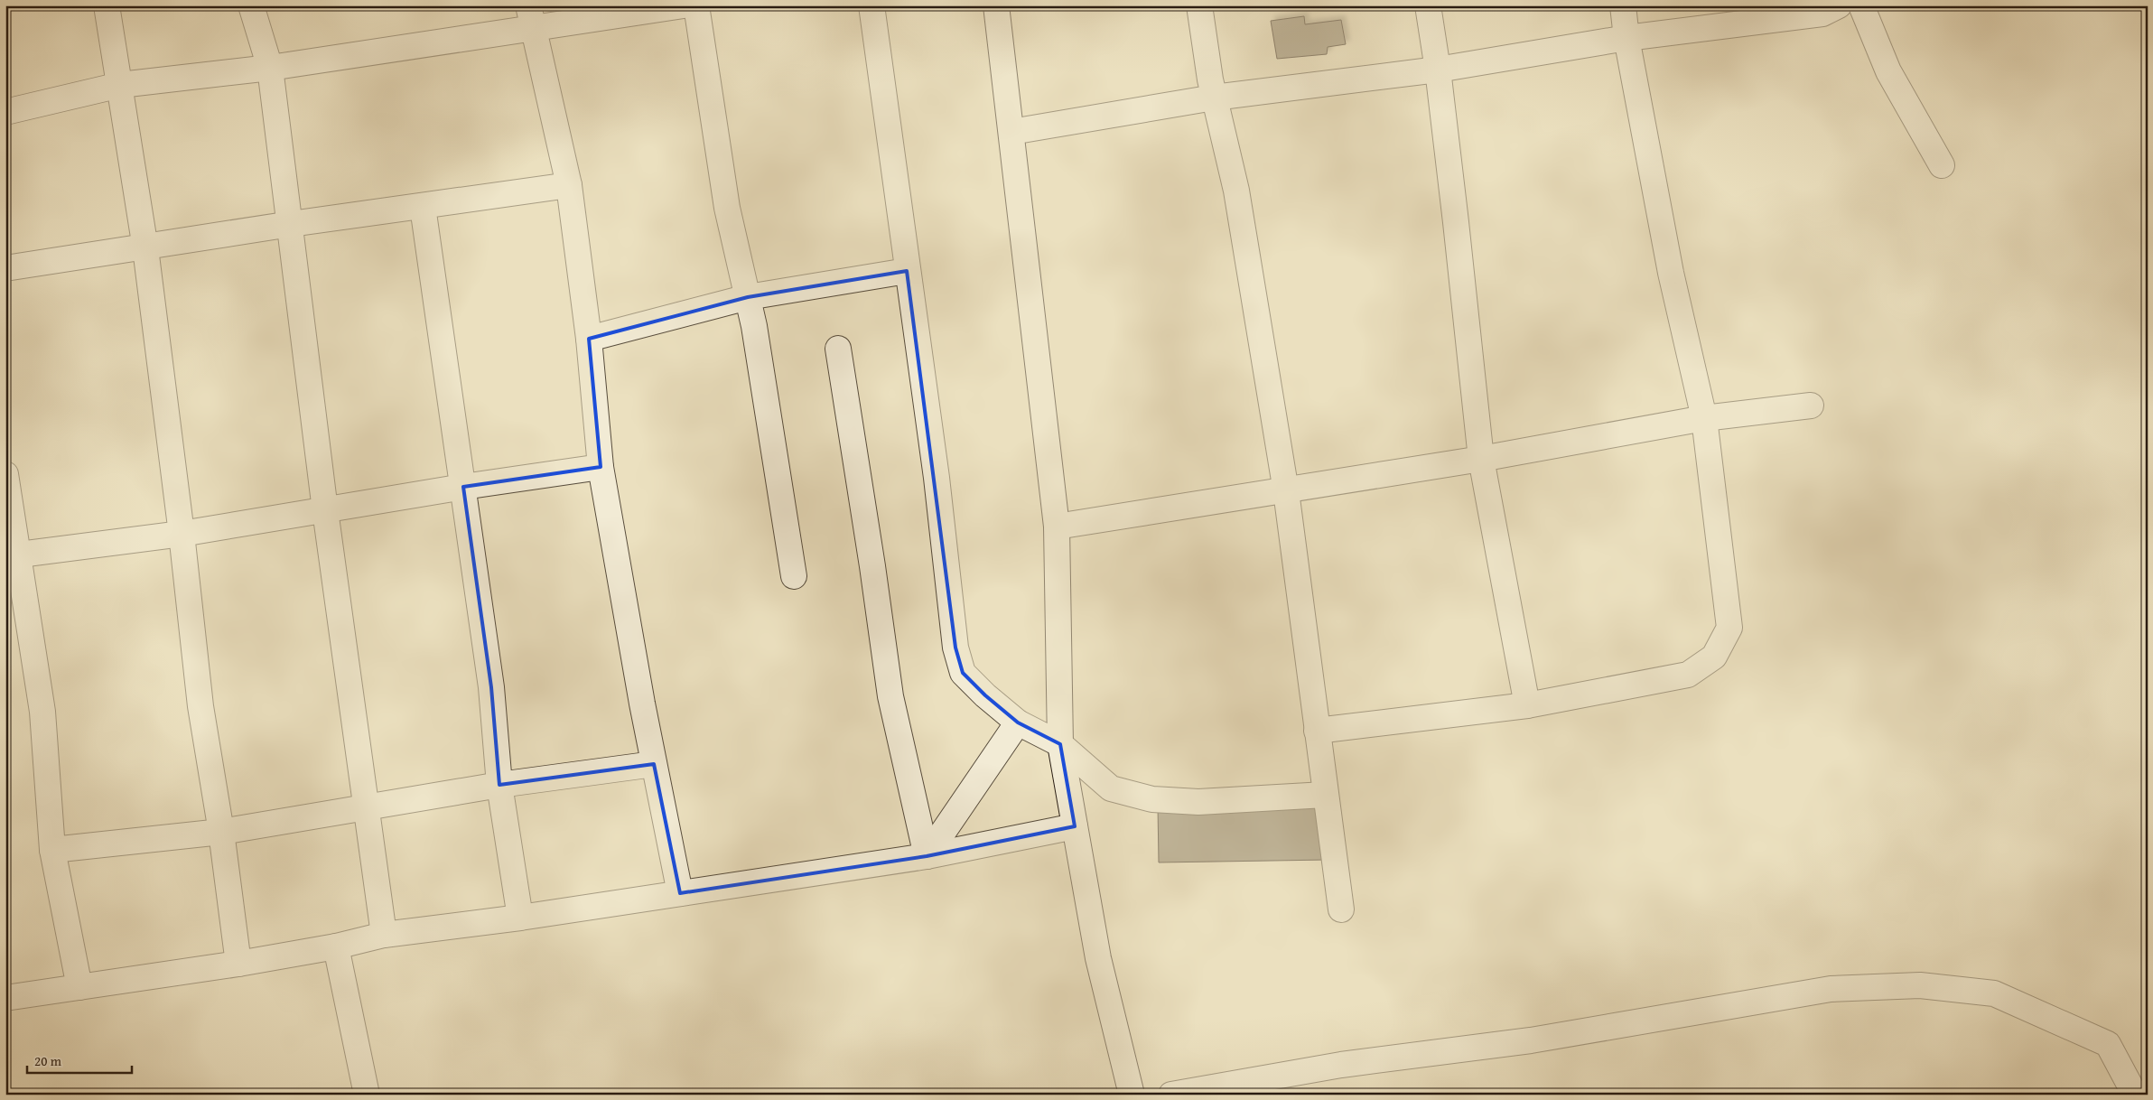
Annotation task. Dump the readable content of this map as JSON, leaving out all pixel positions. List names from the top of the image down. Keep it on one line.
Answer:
{"scale_bar":"20 m"}
